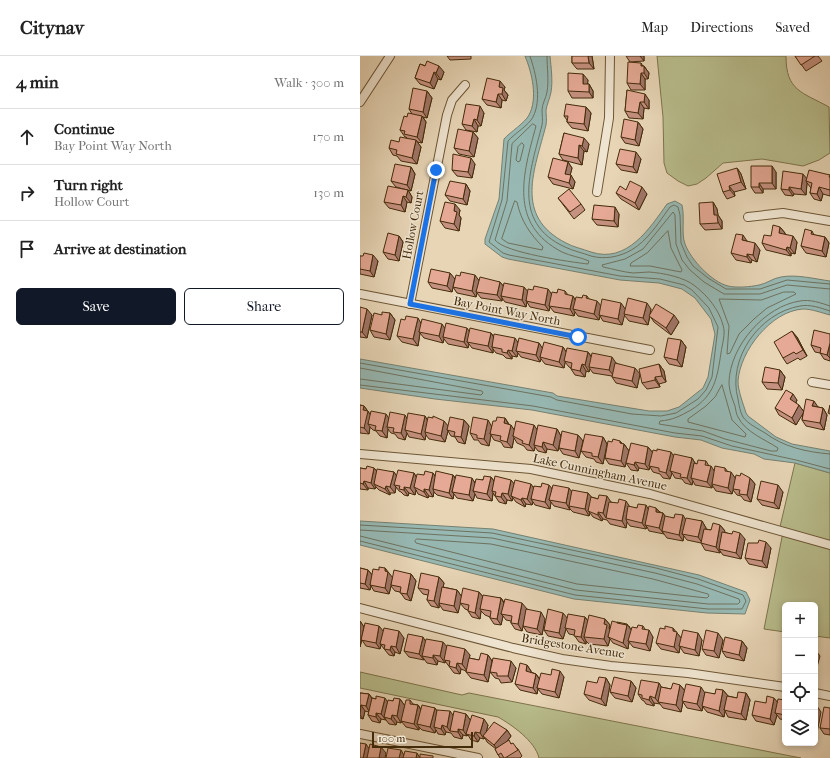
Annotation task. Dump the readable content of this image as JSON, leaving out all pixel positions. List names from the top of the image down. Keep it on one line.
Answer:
{"streets":{"street":["Hollow Court","Bay Point Way North","Lake Cunningham Avenue","Bridgestone Avenue"]},"crossings":[["Hollow Court","Bay Point Way North"]],"scale_bar":"100 m","page":{"header":"Citynav","nav":["Map","Directions","Saved"],"heading":["4 min","Walk · 300 m"],"list":[["Continue","Bay Point Way North","170 m"],["Turn right","Hollow Court","130 m"],"Arrive at destination"],"buttons":["Save","Share"],"map_buttons":["+","−"],"scale":"100 m"}}
